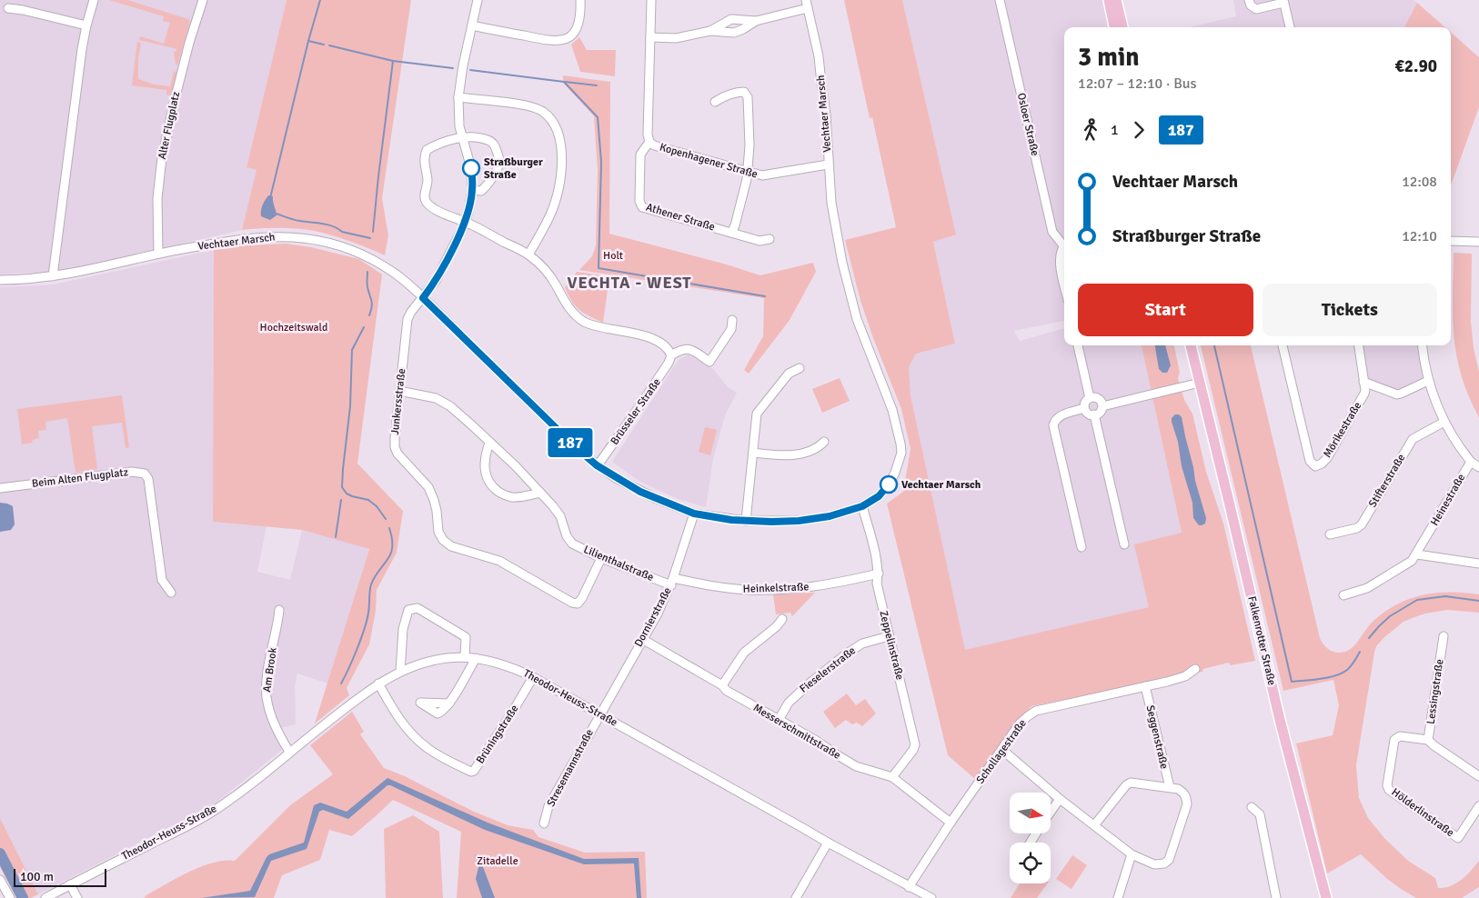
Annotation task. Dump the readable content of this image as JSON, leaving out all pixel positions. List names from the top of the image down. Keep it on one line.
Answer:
{"streets":{"main road":["Falkenrotter Straße"],"street":["Vechtaer Marsch","Osloer Straße","Alter Flugplatz","Kopenhagener Straße","Athener Straße","Junkersstraße","Brüsseler Straße","Mörikestraße","Beim Alten Flugplatz","Stifterstraße","Heinestraße","Lilienthalstraße","Heinkelstraße","Dornierstraße","Zeppelinstraße","Am Brook","Fieselerstraße","Lessingstraße","Theodor-Heuss-Straße","Messerschmittstraße","Brüningstraße","Seggenstraße","Schollagestraße","Stresemannstraße","Hölderlinstraße"]},"crossings":[["Vechtaer Marsch","Alter Flugplatz"],["Vechtaer Marsch","Kopenhagener Straße"],["Vechtaer Marsch","Junkersstraße"],["Vechtaer Marsch","Brüsseler Straße"],["Vechtaer Marsch","Dornierstraße"],["Vechtaer Marsch","Zeppelinstraße"],["Kopenhagener Straße","Athener Straße"],["Junkersstraße","Lilienthalstraße"],["Stifterstraße","Heinestraße"],["Lilienthalstraße","Heinkelstraße"],["Lilienthalstraße","Dornierstraße"],["Heinkelstraße","Dornierstraße"],["Heinkelstraße","Zeppelinstraße"],["Dornierstraße","Theodor-Heuss-Straße"],["Dornierstraße","Messerschmittstraße"],["Dornierstraße","Stresemannstraße"],["Zeppelinstraße","Fieselerstraße"],["Zeppelinstraße","Messerschmittstraße"],["Am Brook","Theodor-Heuss-Straße"],["Fieselerstraße","Messerschmittstraße"],["Lessingstraße","Hölderlinstraße"],["Theodor-Heuss-Straße","Brüningstraße"],["Theodor-Heuss-Straße","Schollagestraße"],["Theodor-Heuss-Straße","Stresemannstraße"],["Messerschmittstraße","Schollagestraße"],["Seggenstraße","Schollagestraße"]],"districts":["VECHTA - WEST"],"parks":["Holt","Hochzeitswald","Zitadelle"],"places":["Straßburger Straße","Vechtaer Marsch"],"lines":["bus line 187"],"scale_bar":"100 m","north":"right","page":{"on_map":"187","heading":["3 min","12:07 – 12:10 · Bus","€2.90"],"legs":["1","187"],"list":[{"name":"Vechtaer Marsch","value":"12:08"},{"name":"Straßburger Straße","value":"12:10"}],"buttons":["Start","Tickets"],"scale":"100 m"}}
